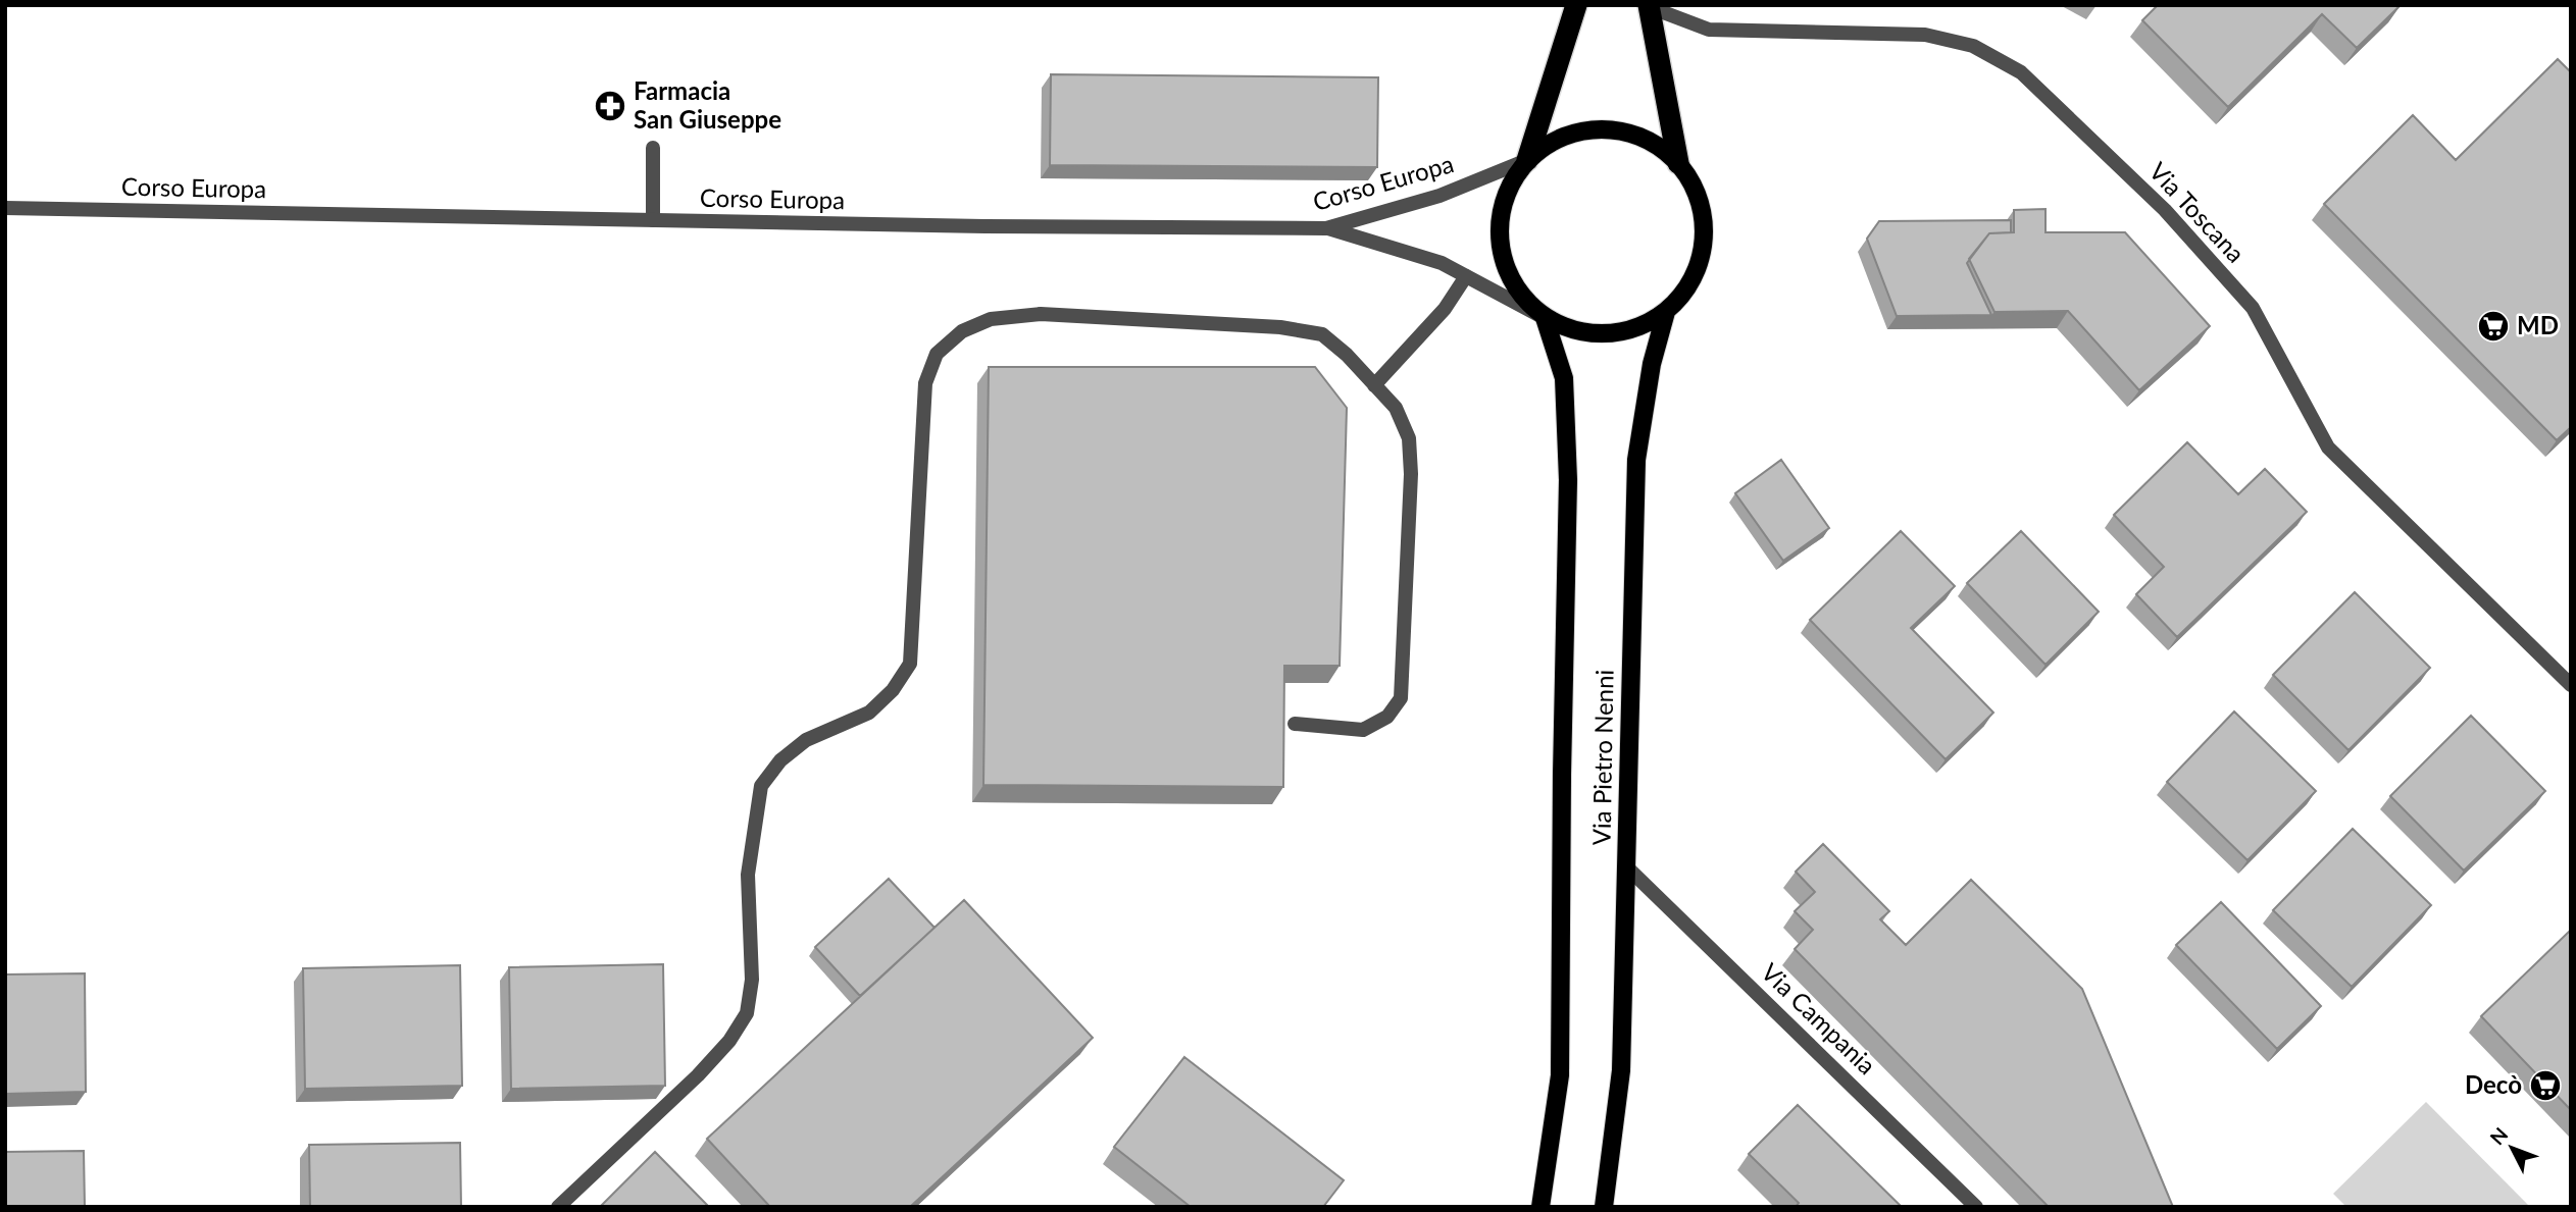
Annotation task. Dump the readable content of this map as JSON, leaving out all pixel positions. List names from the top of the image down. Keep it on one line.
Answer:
{"streets":{"main road":["Via Pietro Nenni"],"street":["Corso Europa","Via Toscana","Via Campania"]},"crossings":[["Corso Europa","Via Pietro Nenni"],["Via Pietro Nenni","Via Campania"]],"places":{"pharmacy":["Farmacia San Giuseppe"],"supermarket":["MD","Decò"]},"north":"top left"}
